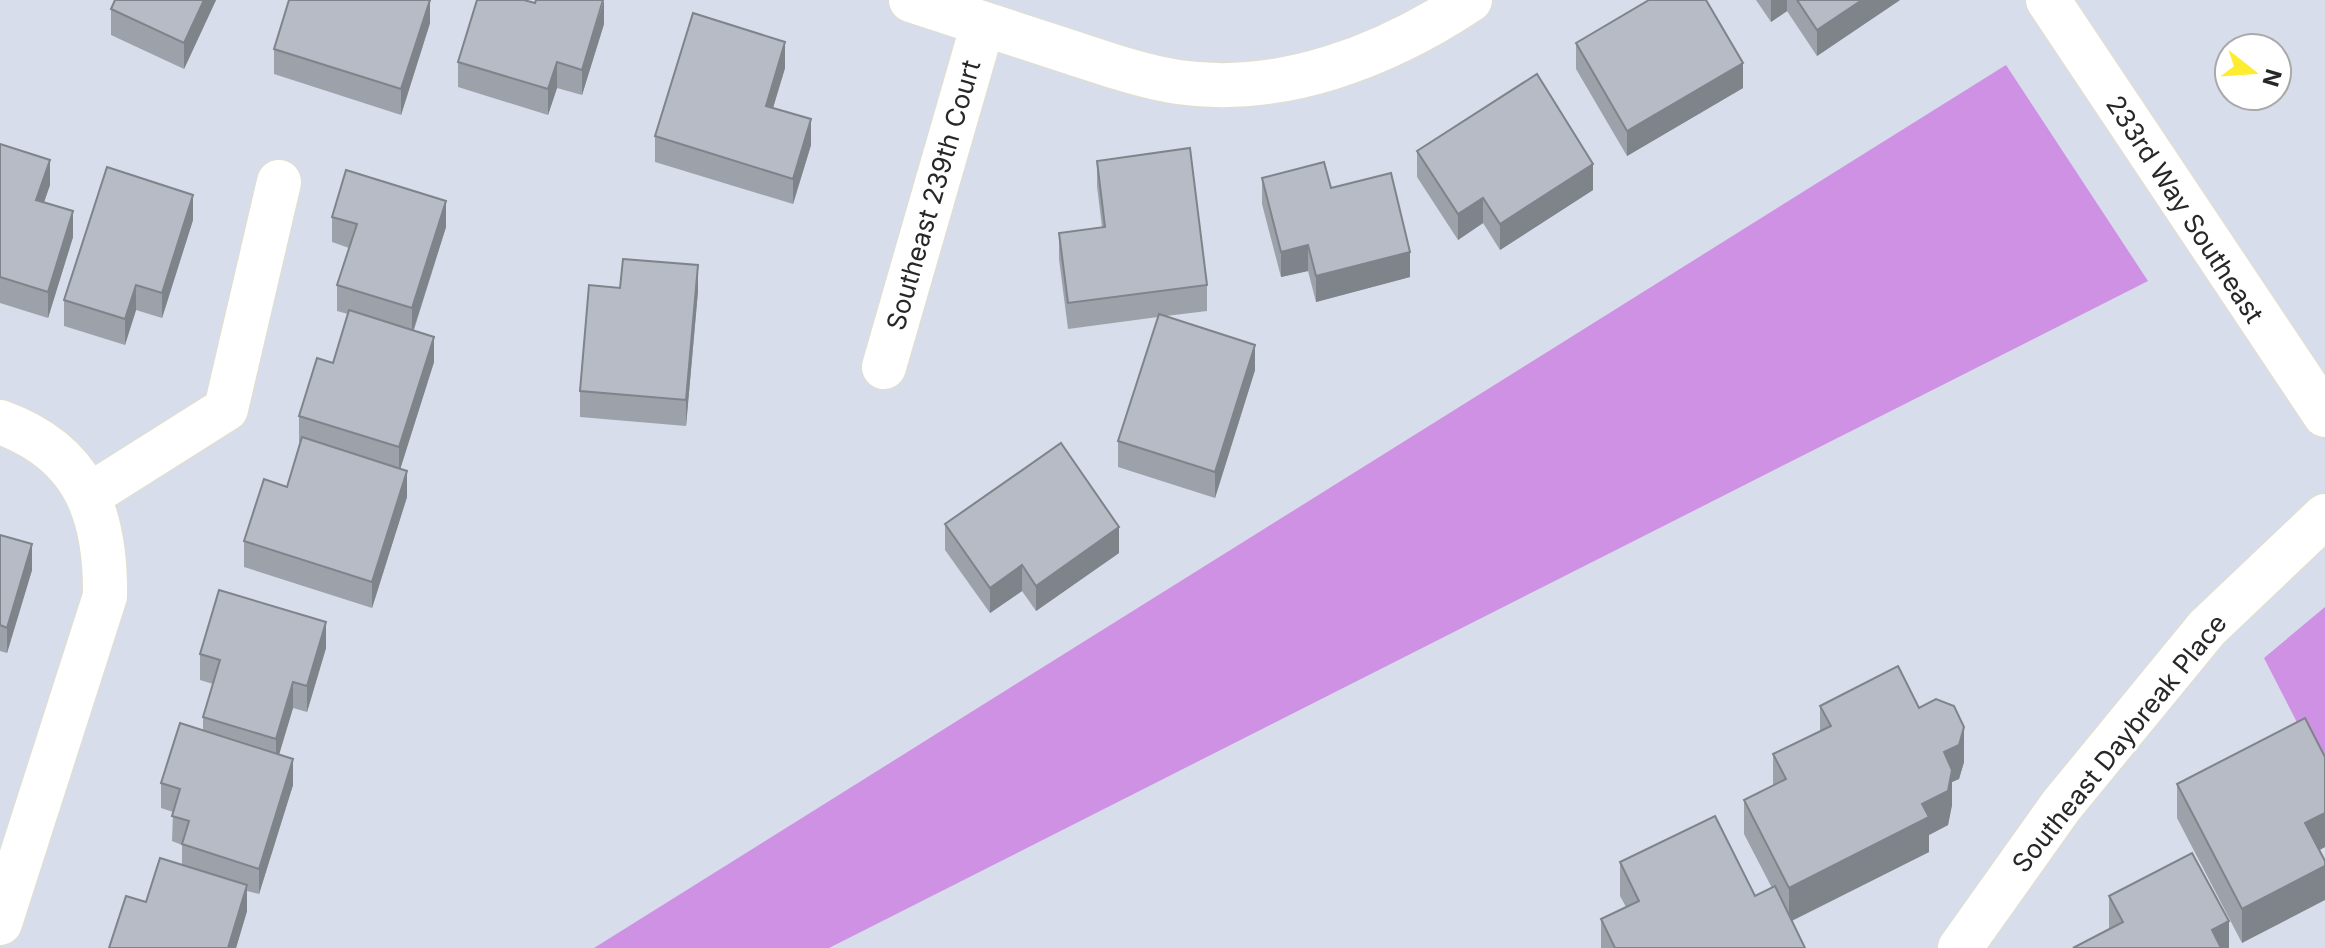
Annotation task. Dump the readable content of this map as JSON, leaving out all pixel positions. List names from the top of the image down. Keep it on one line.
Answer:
{"streets":{"street":["Southeast 239th Court","233rd Way Southeast","Southeast Daybreak Place"]},"north":"right"}
